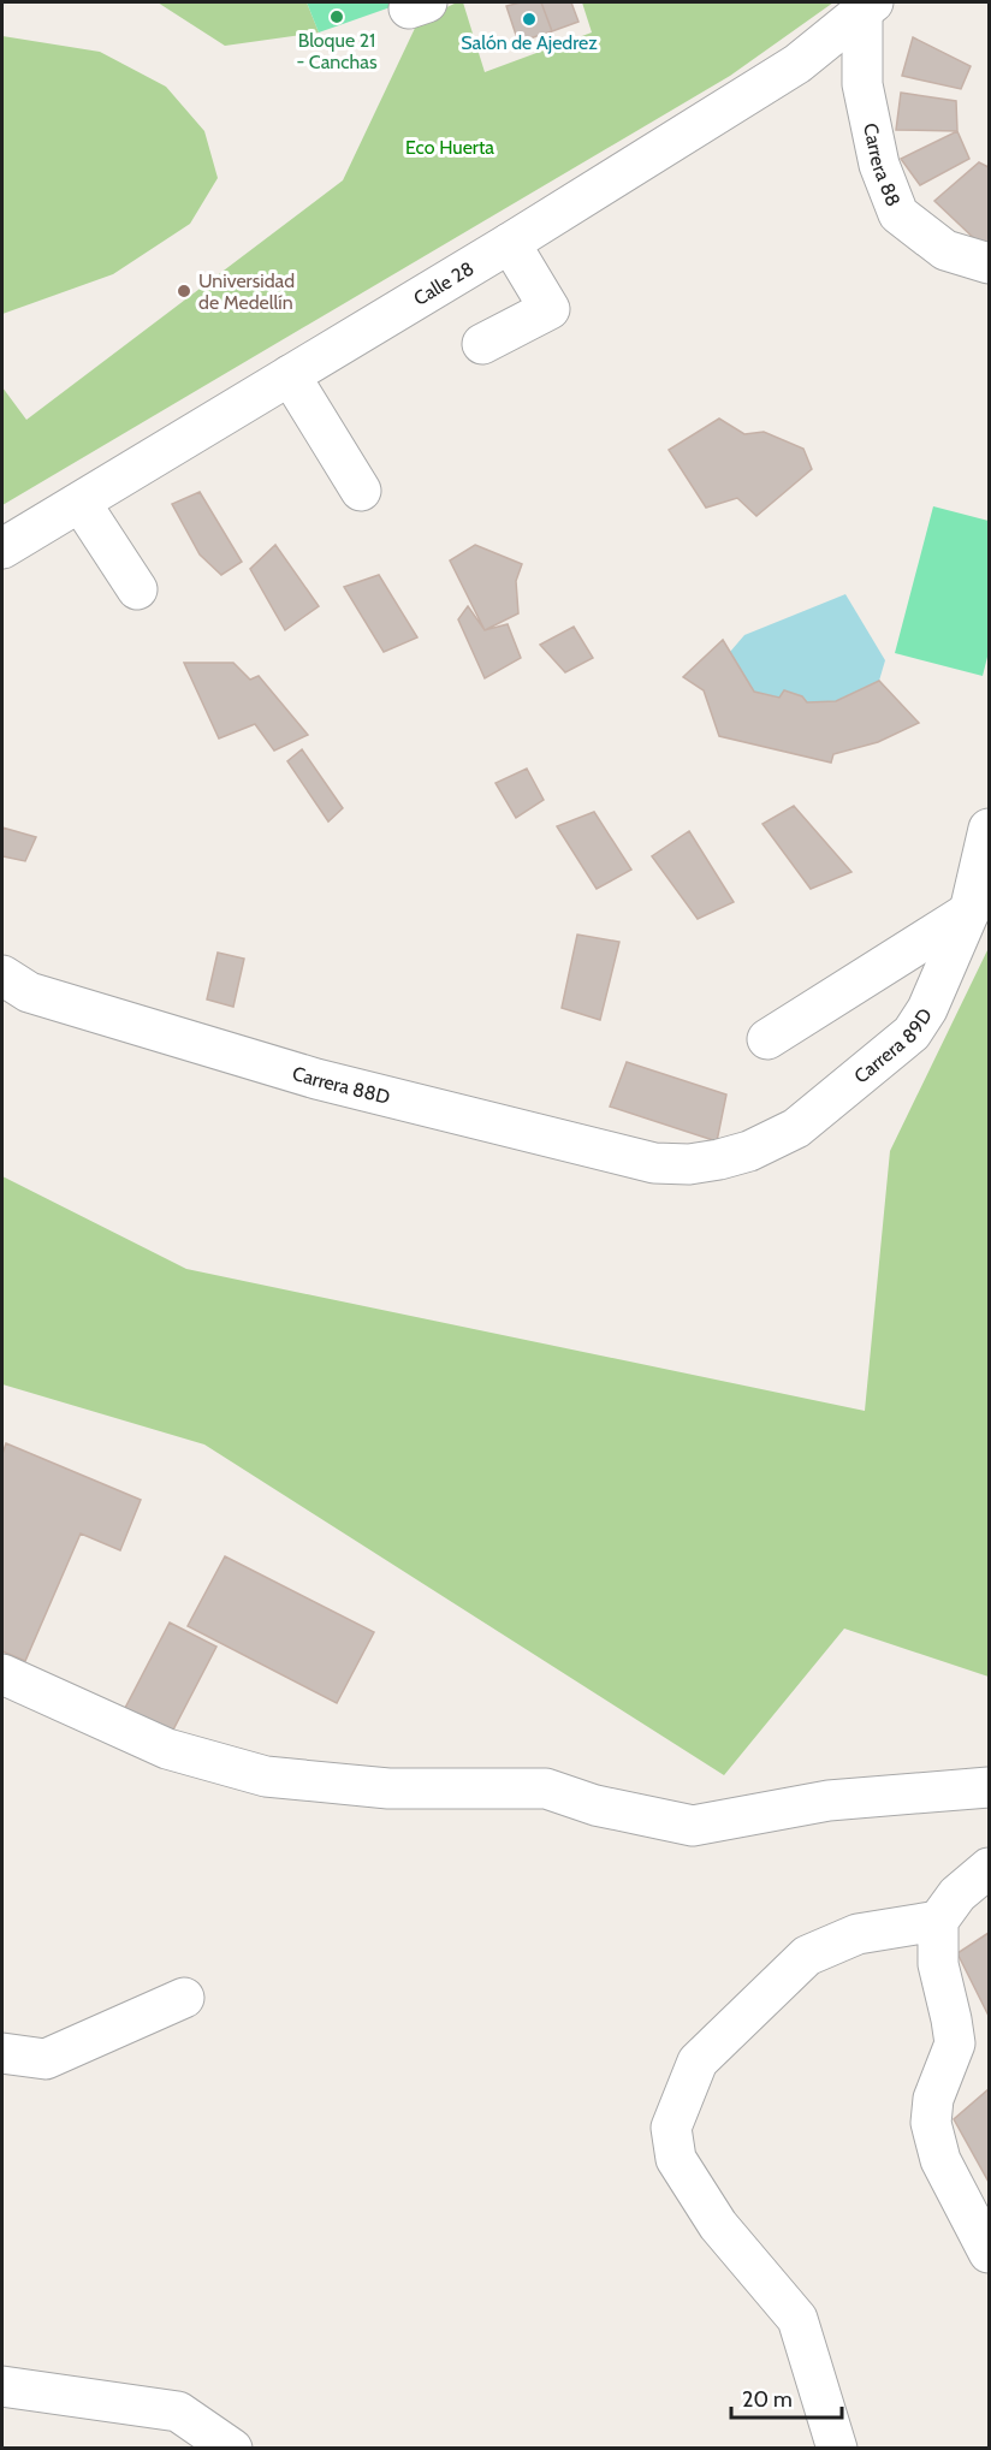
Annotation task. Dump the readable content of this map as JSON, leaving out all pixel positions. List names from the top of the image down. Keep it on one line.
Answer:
{"streets":{"street":["Carrera 88","Calle 28","Carrera 89D","Carrera 88D"]},"crossings":[["Carrera 88","Calle 28"],["Carrera 89D","Carrera 88D"]],"parks":["Eco Huerta"],"places":["Bloque 21 - Canchas","Salón de Ajedrez","Universidad de Medellín"],"scale_bar":"20 m"}
